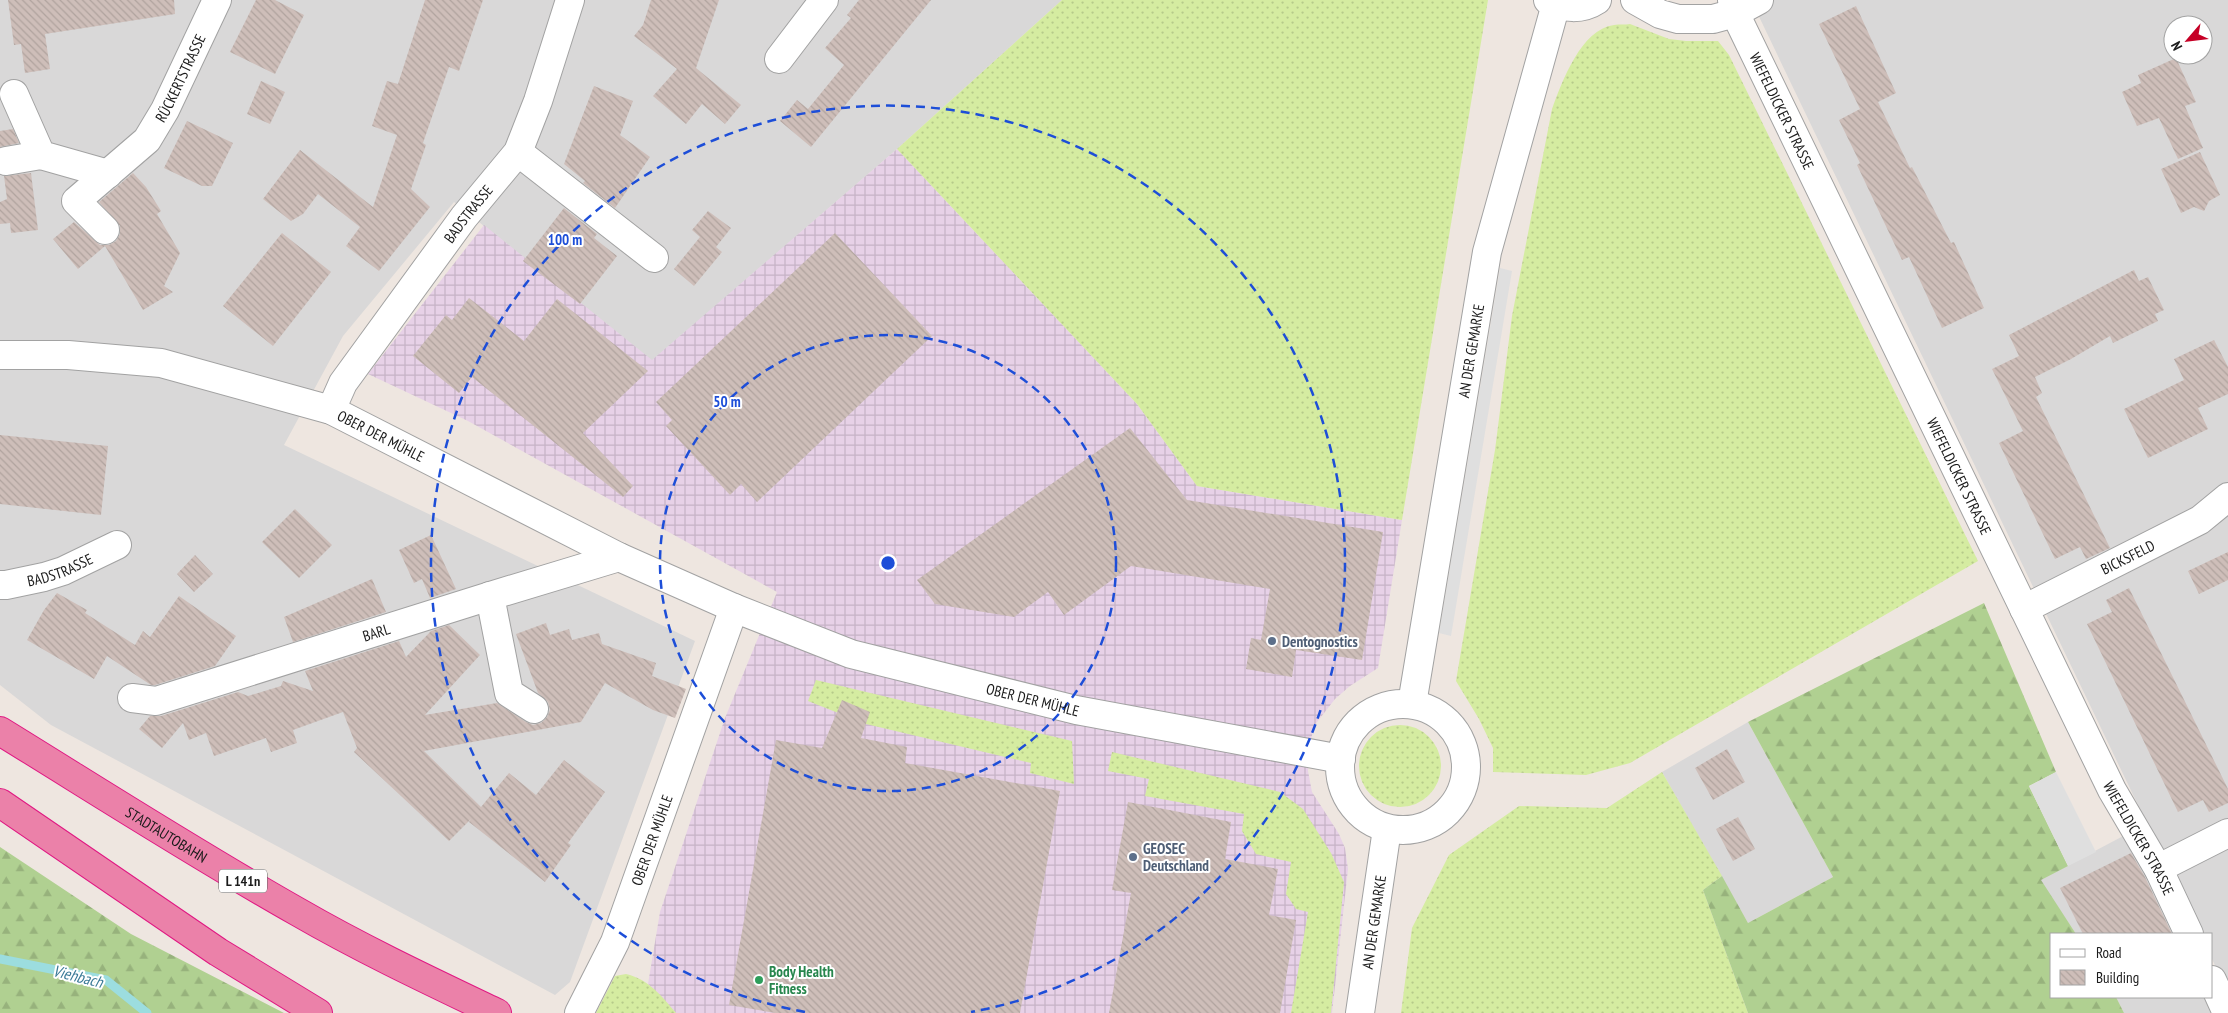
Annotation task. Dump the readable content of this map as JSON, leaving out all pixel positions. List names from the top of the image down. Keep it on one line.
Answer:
{"streets":{"highway":["STADTAUTOBAHN","L 141n"],"street":["RÜCKERTSTRASSE","WIEFELDICKER STRASSE","BADSTRASSE","AN DER GEMARKE","OBER DER MÜHLE","BICKSFELD","BARL"]},"crossings":[["WIEFELDICKER STRASSE","BICKSFELD"],["BADSTRASSE","OBER DER MÜHLE"],["AN DER GEMARKE","OBER DER MÜHLE"],["OBER DER MÜHLE","BARL"]],"water":["Viehbach"],"places":["Dentognostics","GEOSEC Deutschland","Body Health Fitness"],"legend":["Road","Building"],"north":"bottom left","rings":["100 m","50 m"]}
